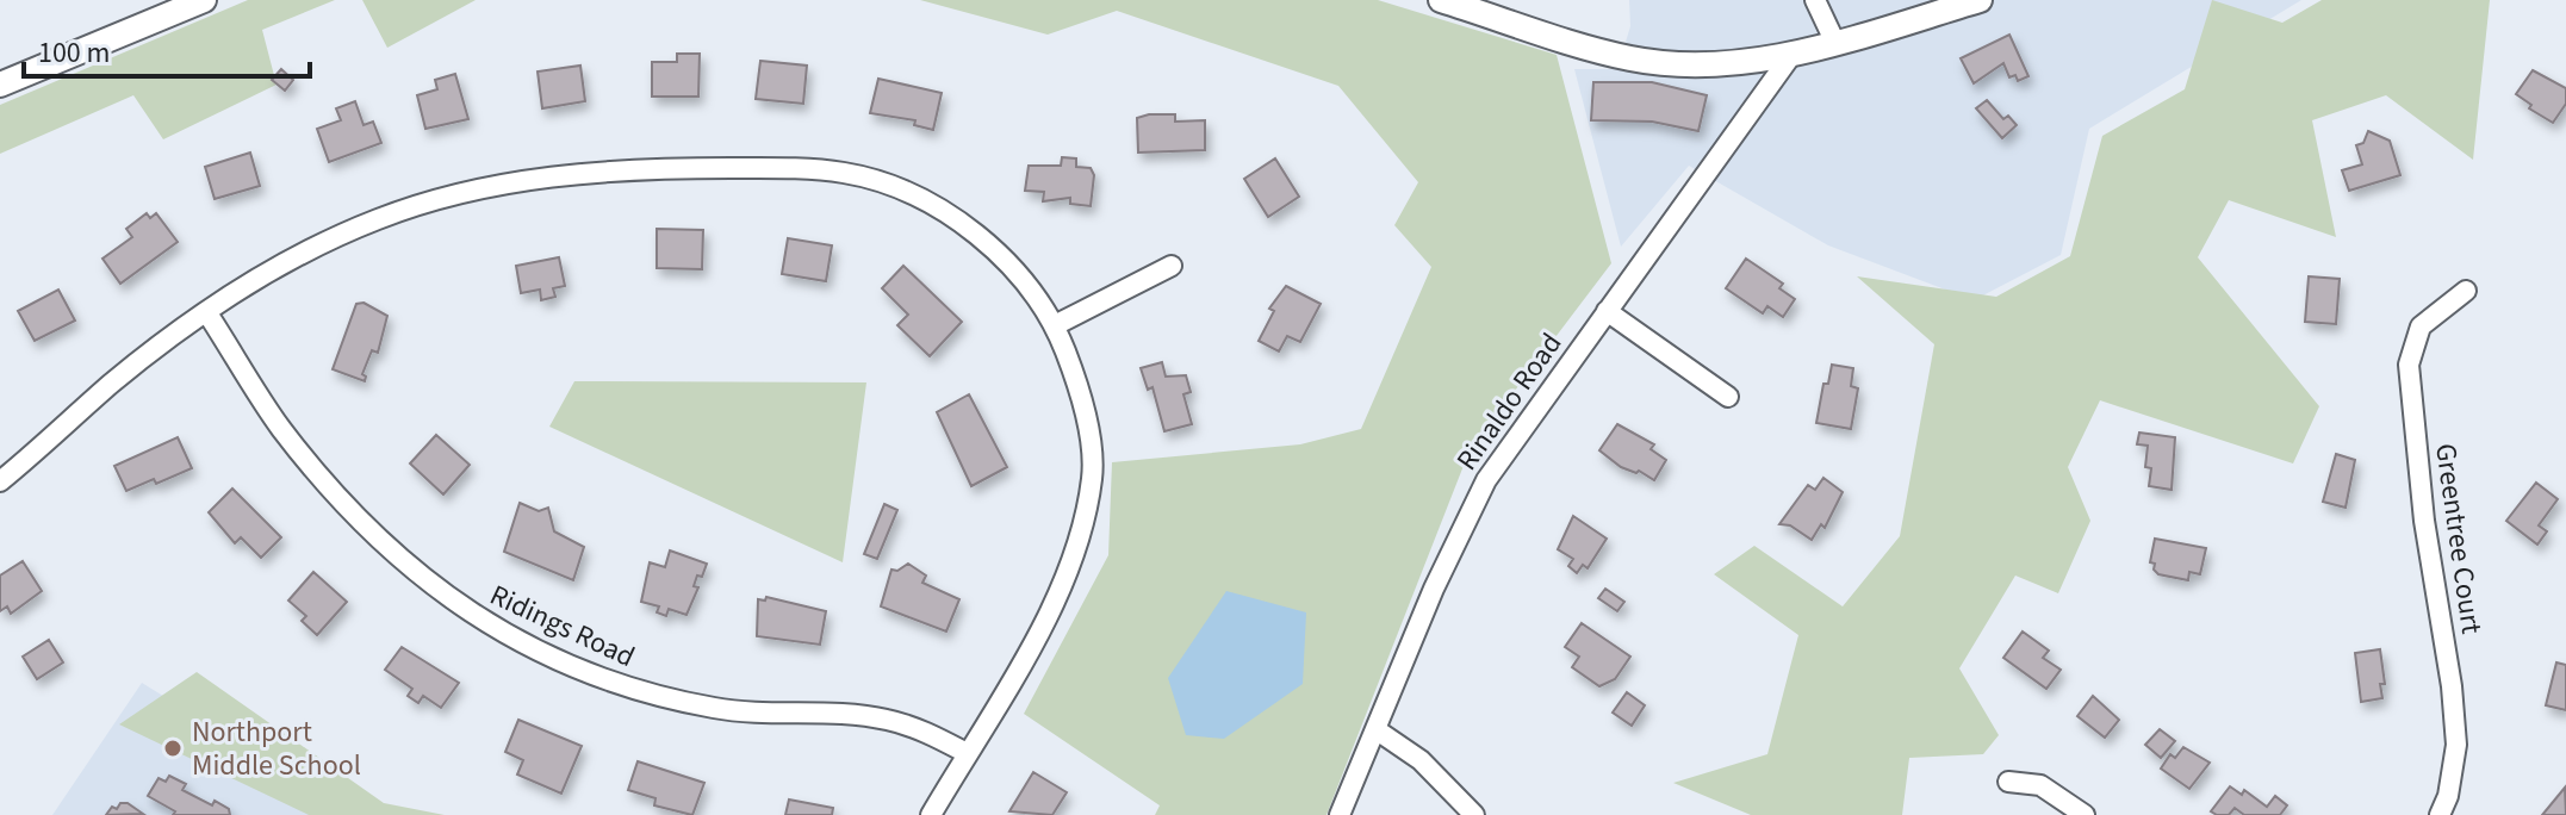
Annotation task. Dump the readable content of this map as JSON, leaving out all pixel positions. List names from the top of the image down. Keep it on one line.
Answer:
{"streets":{"street":["Rinaldo Road","Greentree Court","Ridings Road"]},"places":["Northport Middle School"],"scale_bar":"100 m"}
